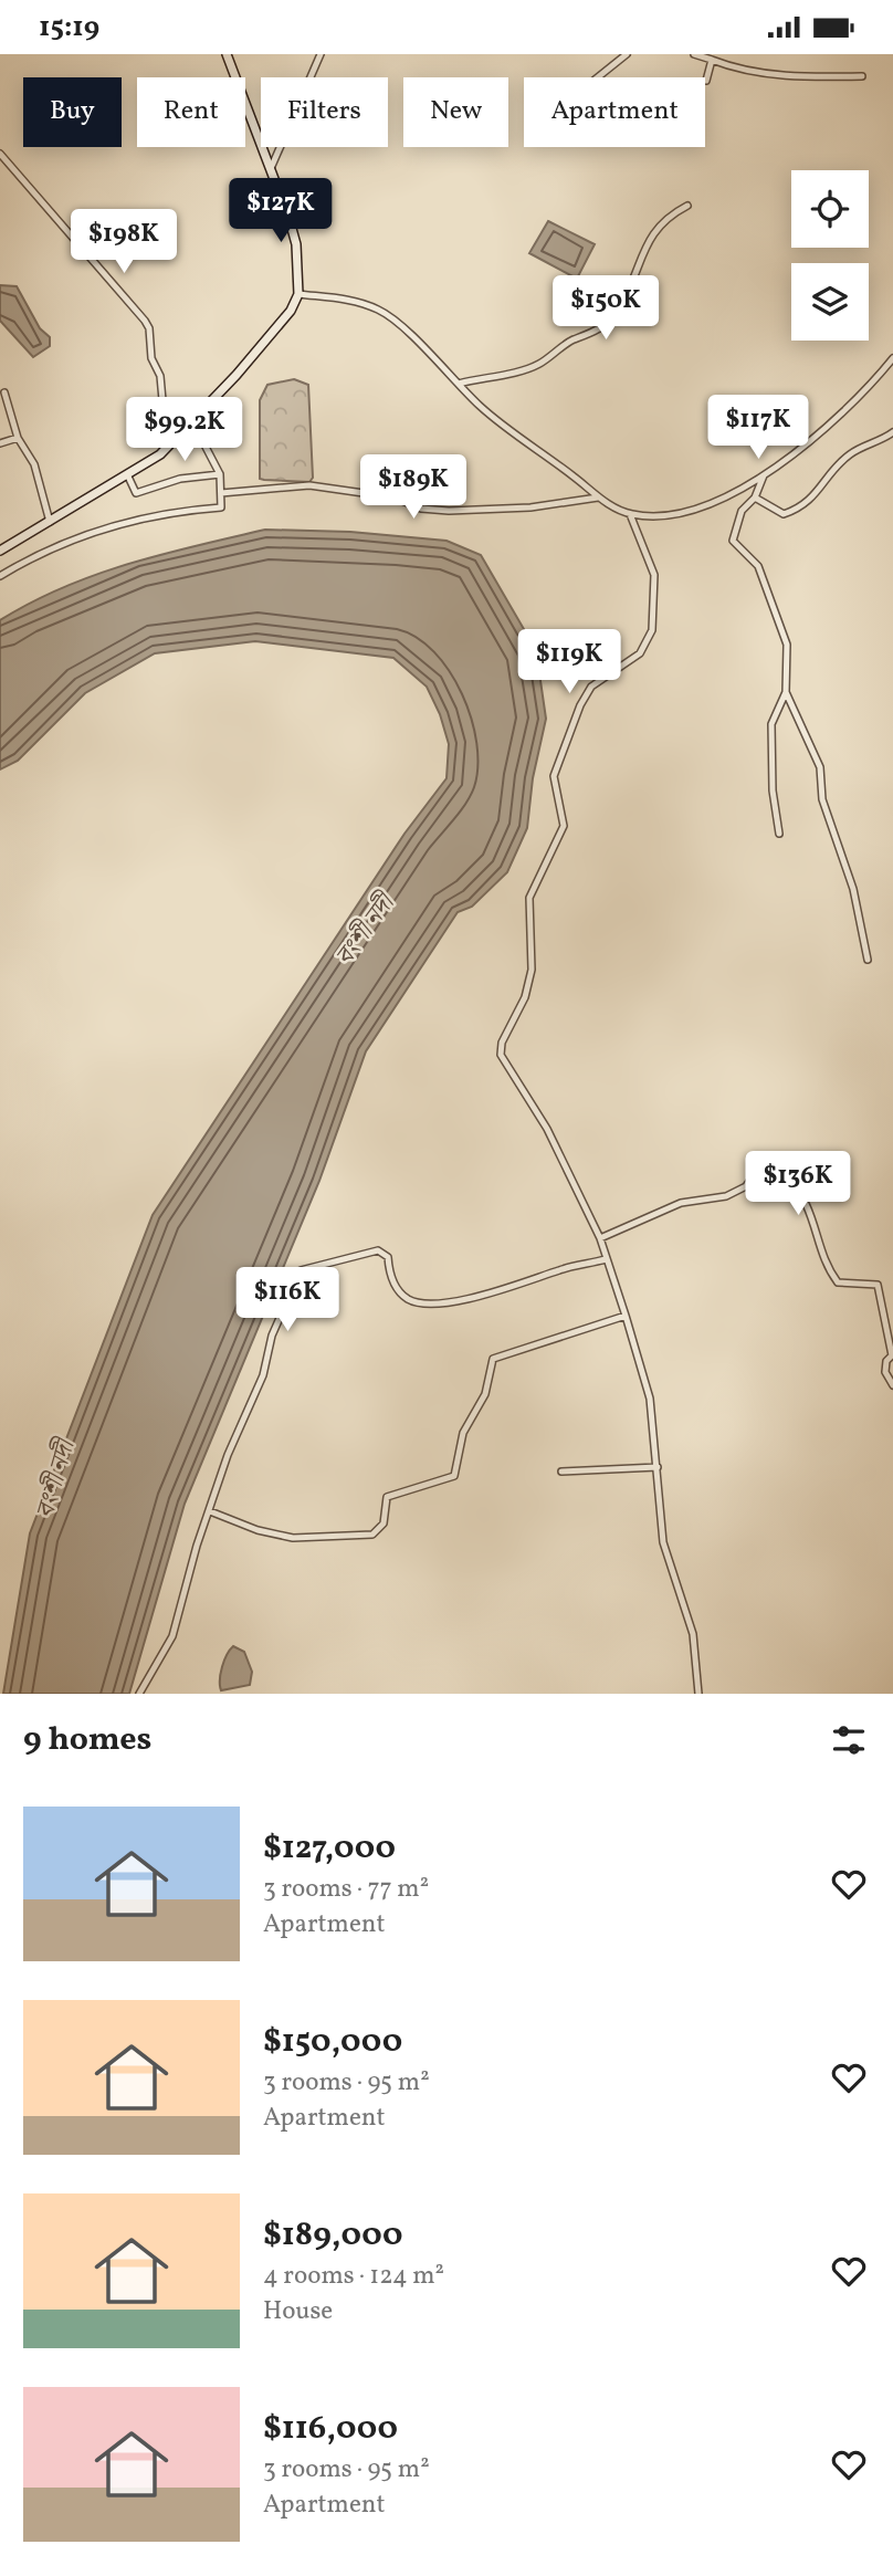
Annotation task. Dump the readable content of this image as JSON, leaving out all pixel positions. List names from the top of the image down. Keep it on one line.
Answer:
{"water":["বংশী নদী"],"page":{"status":"15:19","chip":["Buy","Rent","Filters","New","Apartment"],"price":["$127K","$198K","$150K","$117K","$99.2K","$189K","$119K","$136K","$116K"],"heading":"9 homes","list":[{"name":"$127,000","note":"3 rooms · 77 m² · Apartment"},{"name":"$150,000","note":"3 rooms · 95 m² · Apartment"},{"name":"$189,000","note":"4 rooms · 124 m² · House"},{"name":"$116,000","note":"3 rooms · 95 m² · Apartment"}]}}
